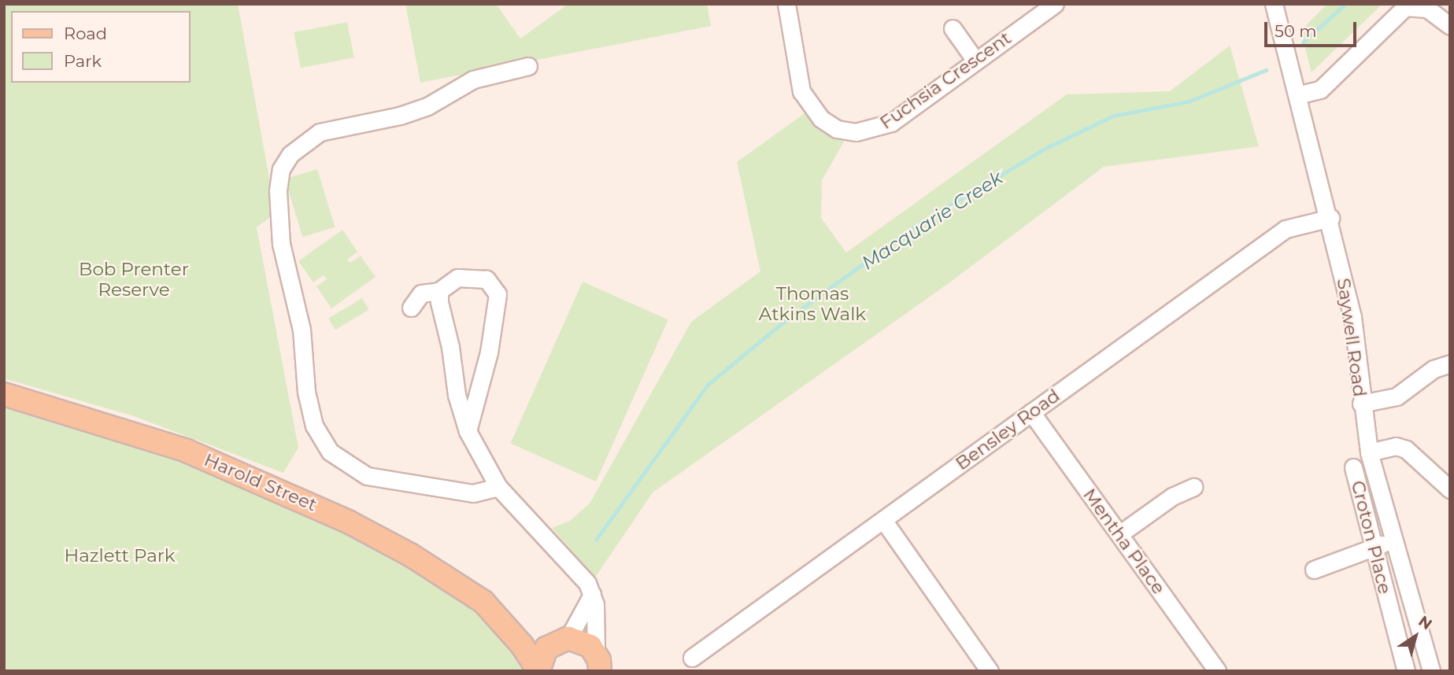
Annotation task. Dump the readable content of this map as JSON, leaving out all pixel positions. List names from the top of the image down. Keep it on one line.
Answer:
{"streets":{"main road":["Harold Street"],"street":["Fuchsia Crescent","Saywell Road","Bensley Road","Croton Place","Mentha Place"]},"crossings":[["Saywell Road","Bensley Road"],["Bensley Road","Mentha Place"]],"water":["Macquarie Creek"],"parks":["Bob Prenter Reserve","Thomas Atkins Walk","Hazlett Park"],"legend":["Road","Park"],"scale_bar":"50 m","north":"top right"}
